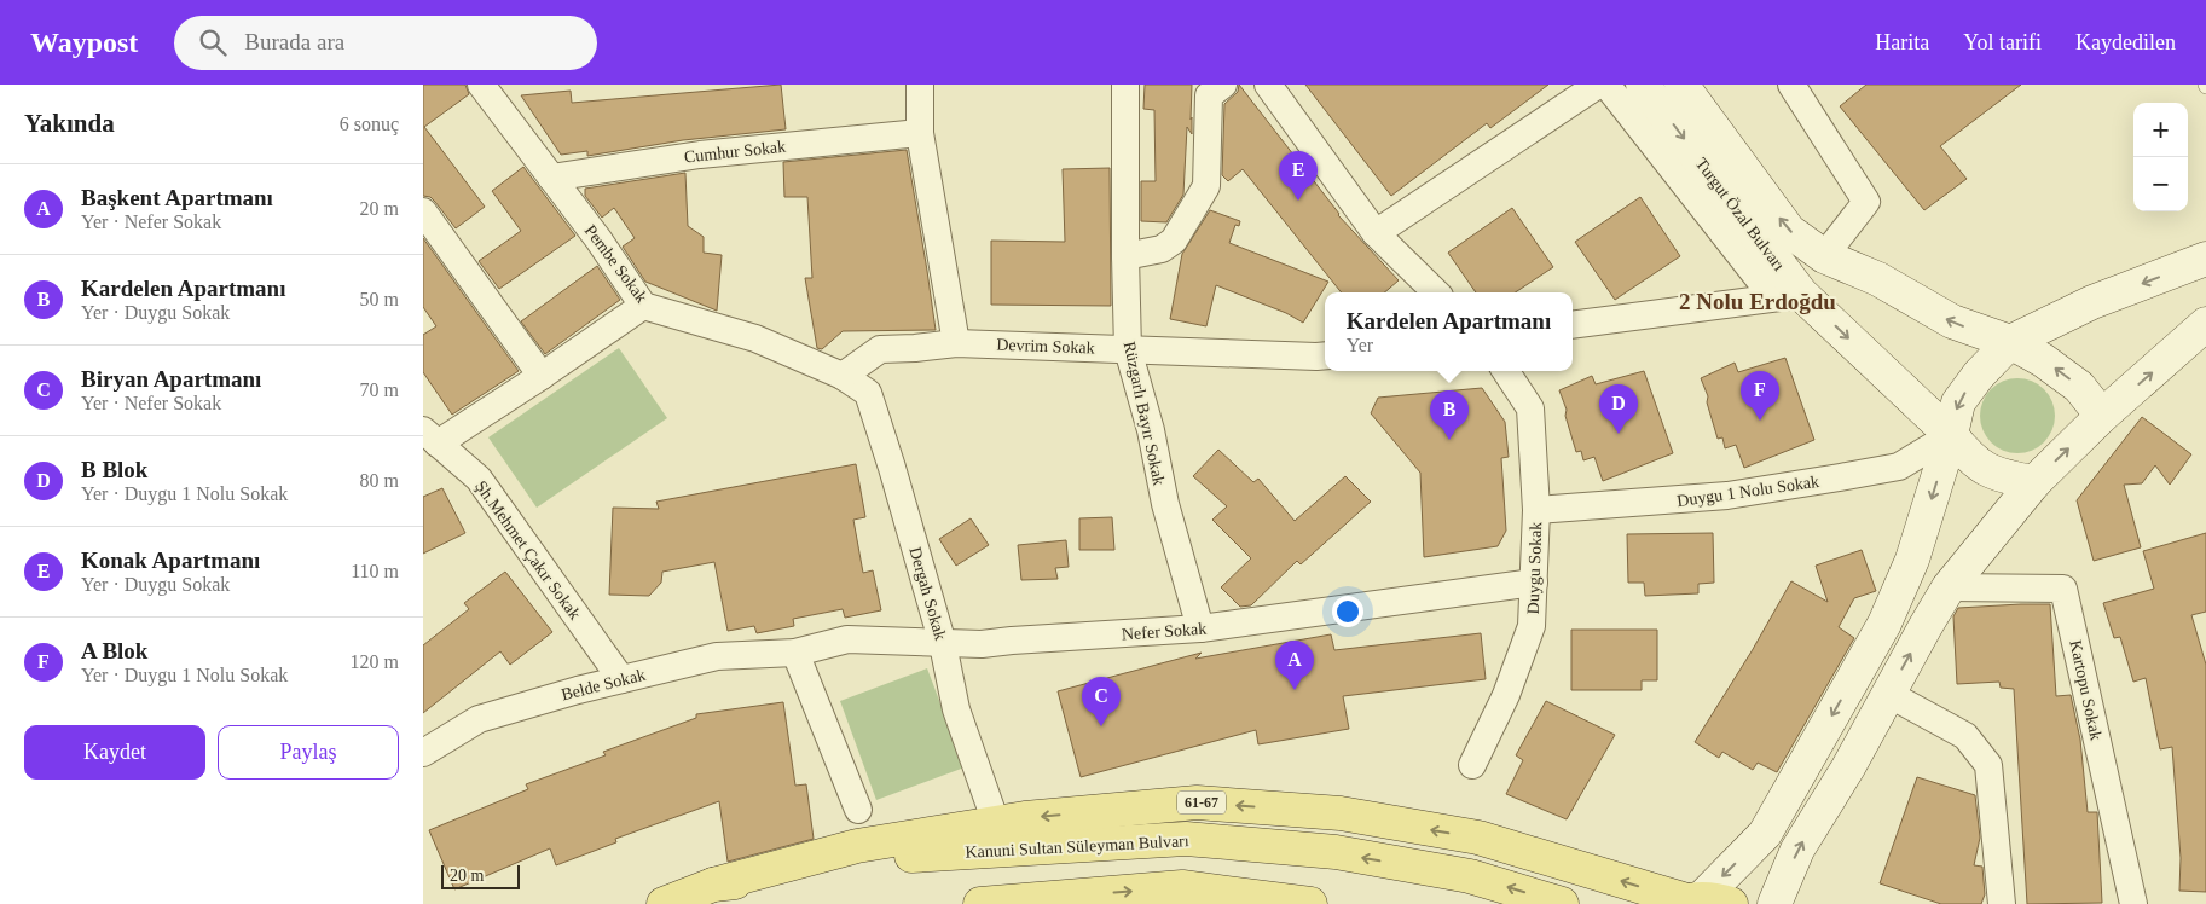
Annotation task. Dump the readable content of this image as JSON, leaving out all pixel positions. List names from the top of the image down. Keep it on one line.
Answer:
{"streets":{"main road":["Turgut Özal Bulvarı","61-67","Kanuni Sultan Süleyman Bulvarı"],"street":["Cumhur Sokak","Pembe Sokak","Devrim Sokak","Rüzgarlı Bayır Sokak","Duygu 1 Nolu Sokak","Şh.Mehmet Çakır Sokak","Duygu Sokak","Dergah Sokak","Nefer Sokak","Belde Sokak","Kartopu Sokak"]},"crossings":[["Cumhur Sokak","Pembe Sokak"],["Turgut Özal Bulvarı","Duygu 1 Nolu Sokak"],["Pembe Sokak","Devrim Sokak"],["Pembe Sokak","Dergah Sokak"],["Devrim Sokak","Rüzgarlı Bayır Sokak"],["Devrim Sokak","Dergah Sokak"],["Rüzgarlı Bayır Sokak","Nefer Sokak"],["Duygu 1 Nolu Sokak","Duygu Sokak"],["Şh.Mehmet Çakır Sokak","Belde Sokak"],["Duygu Sokak","Nefer Sokak"],["Dergah Sokak","Nefer Sokak"],["Dergah Sokak","61-67"],["Nefer Sokak","Belde Sokak"],["61-67","Kanuni Sultan Süleyman Bulvarı"]],"districts":["2 Nolu Erdoğdu"],"scale_bar":"20 m","page":{"header":"Waypost","search":"Burada ara","nav":["Harita","Yol tarifi","Kaydedilen"],"heading":["Yakında","6 sonuç"],"map_buttons":["+","−"],"pins":["E","F","D","B","A","C"],"list":[{"mark":"A","name":"Başkent Apartmanı","note":"Yer · Nefer Sokak","value":"20 m"},{"mark":"B","name":"Kardelen Apartmanı","note":"Yer · Duygu Sokak","value":"50 m"},{"mark":"C","name":"Biryan Apartmanı","note":"Yer · Nefer Sokak","value":"70 m"},{"mark":"D","name":"B Blok","note":"Yer · Duygu 1 Nolu Sokak","value":"80 m"},{"mark":"E","name":"Konak Apartmanı","note":"Yer · Duygu Sokak","value":"110 m"},{"mark":"F","name":"A Blok","note":"Yer · Duygu 1 Nolu Sokak","value":"120 m"}],"popup":["Kardelen Apartmanı","Yer"],"buttons":["Kaydet","Paylaş"],"scale":"20 m"}}
